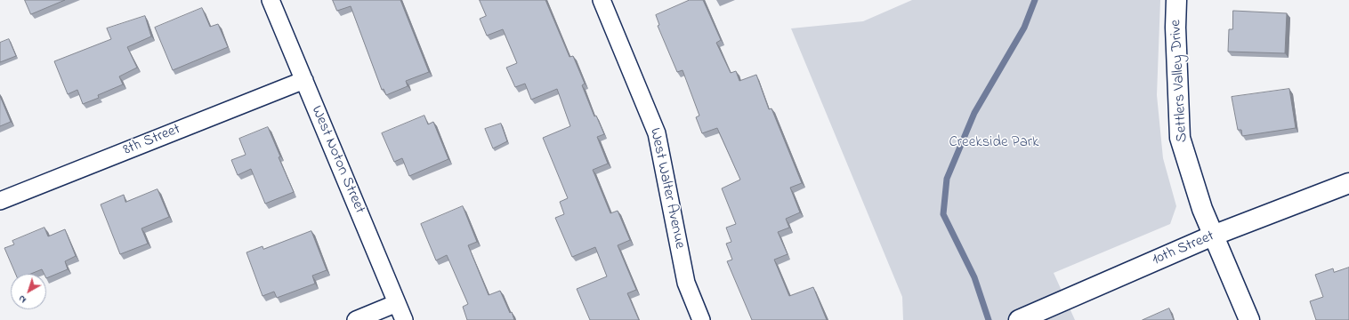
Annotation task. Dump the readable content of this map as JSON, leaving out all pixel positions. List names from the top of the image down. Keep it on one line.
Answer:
{"streets":{"street":["Settlers Valley Drive","8th Street","West Noton Street","West Walter Avenue","10th Street"]},"crossings":[["Settlers Valley Drive","10th Street"],["8th Street","West Noton Street"]],"parks":["Creekside Park"],"north":"bottom left"}
